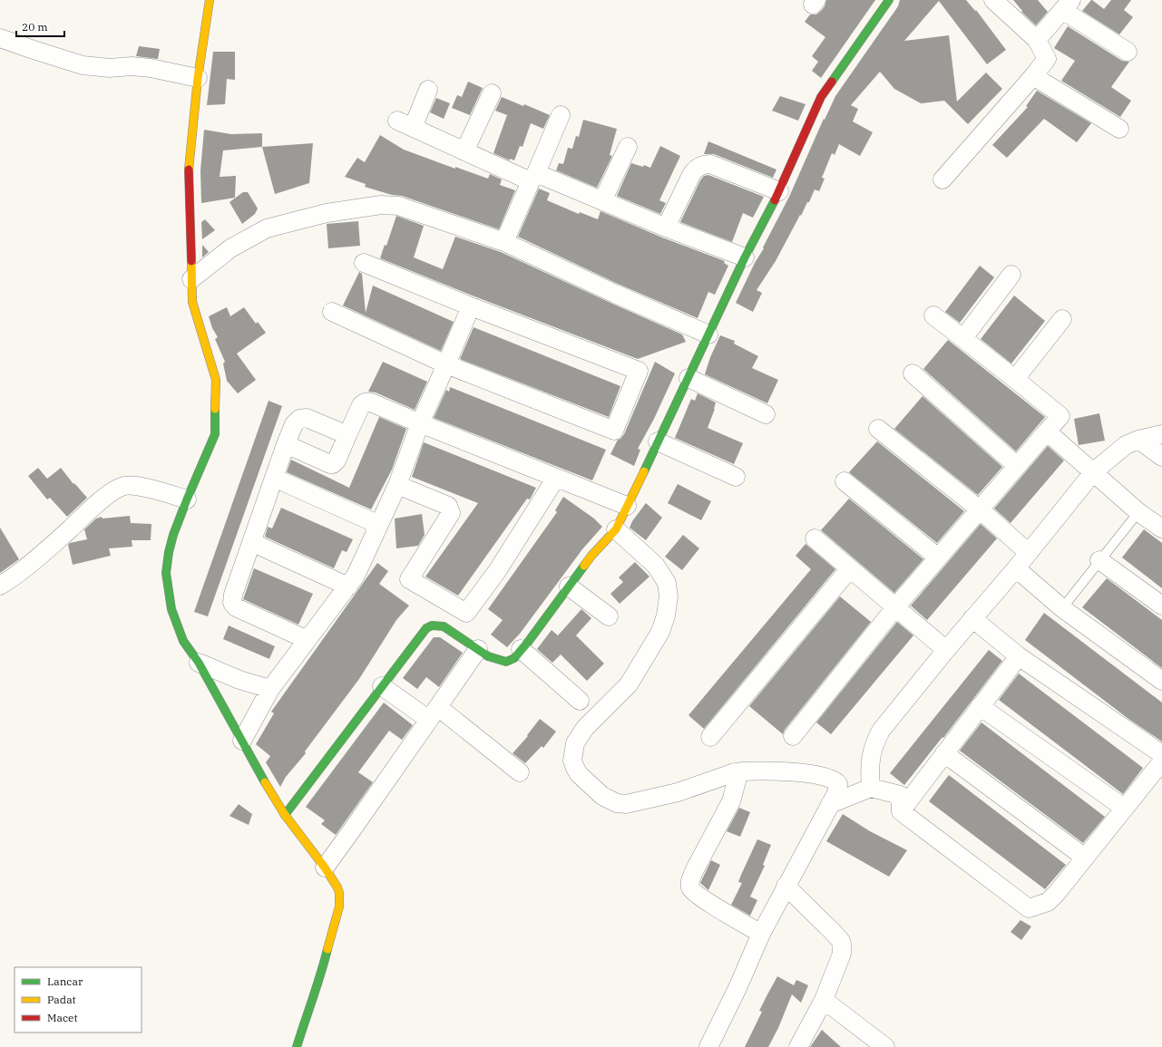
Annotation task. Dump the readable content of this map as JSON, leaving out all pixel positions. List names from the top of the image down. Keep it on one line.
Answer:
{"legend":["Lancar","Padat","Macet"],"scale_bar":"20 m"}
